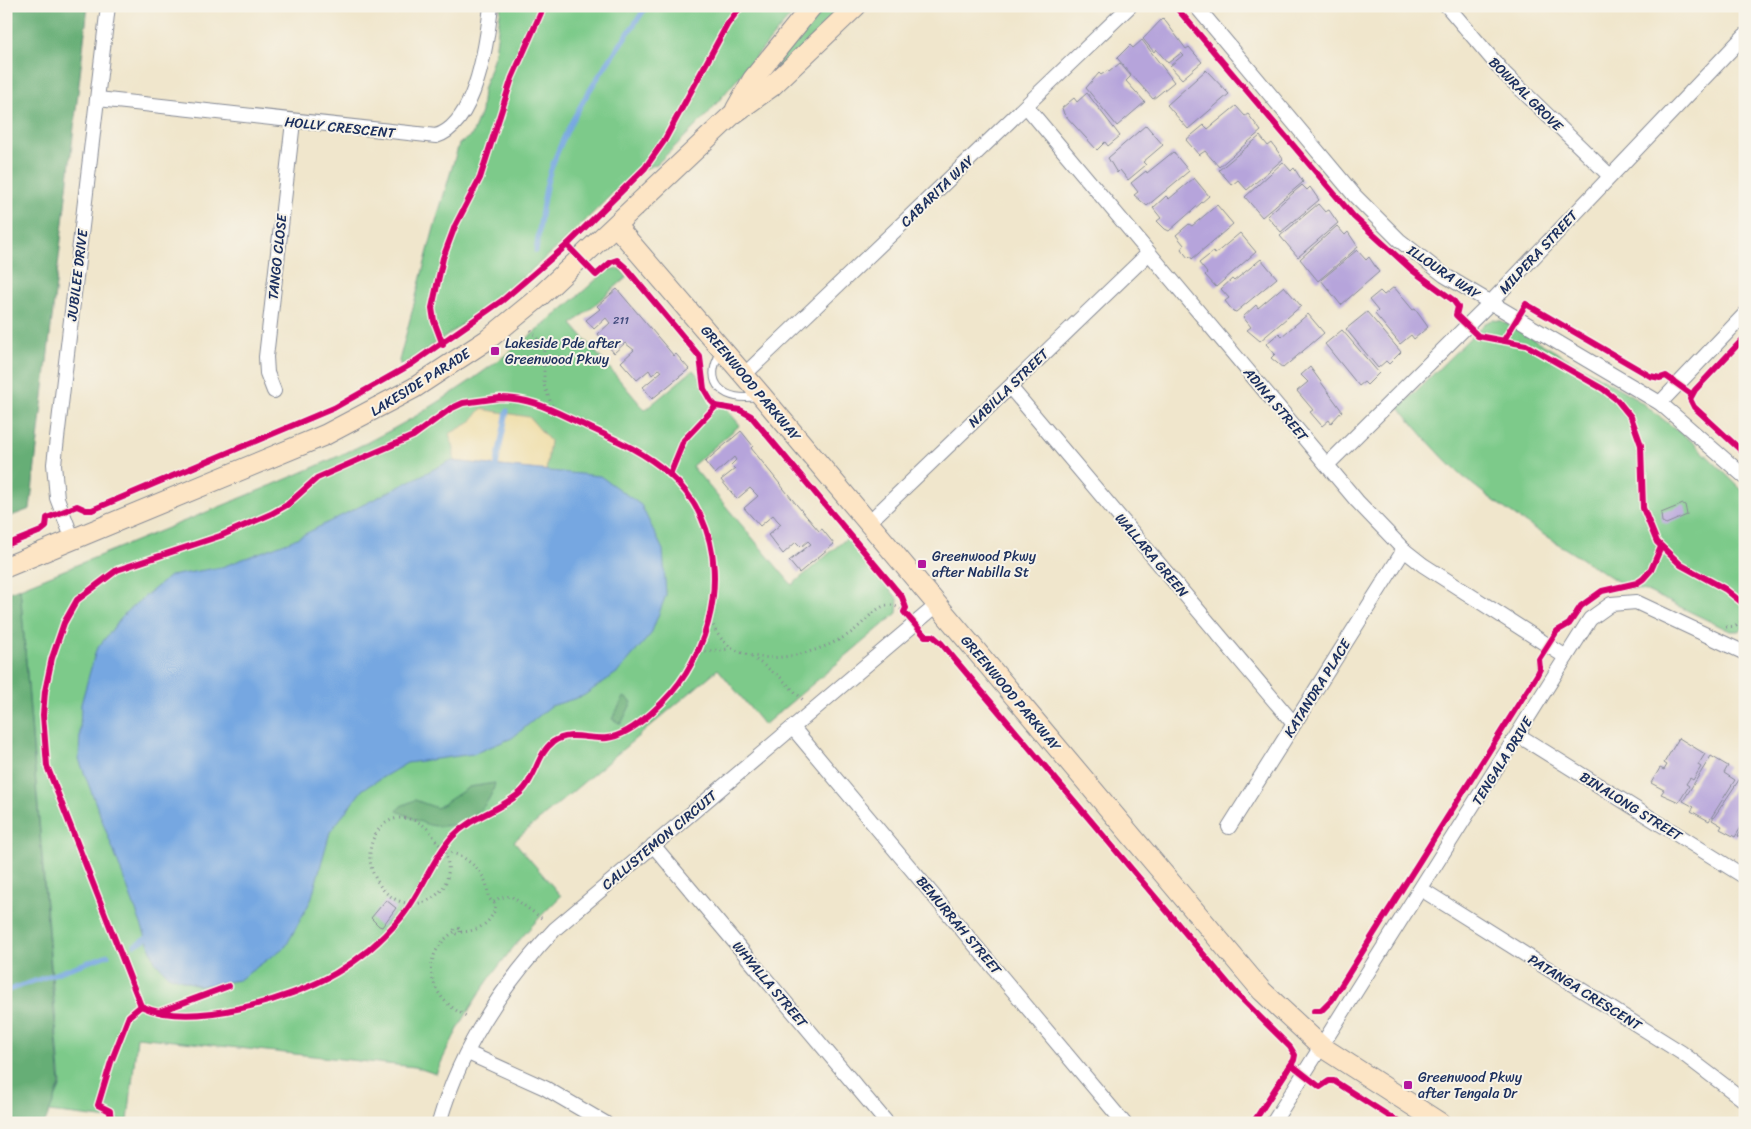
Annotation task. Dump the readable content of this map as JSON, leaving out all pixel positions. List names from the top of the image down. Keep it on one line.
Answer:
{"streets":{"street":["BOWRAL GROVE","HOLLY CRESCENT","CABARITA WAY","MILPERA STREET","TANGO CLOSE","ILLOURA WAY","JUBILEE DRIVE","LAKESIDE PARADE","GREENWOOD PARKWAY","NABILLA STREET","ADINA STREET","WALLARA GREEN","KATANDRA PLACE","TENGALA DRIVE","BINALONG STREET","CALLISTEMON CIRCUIT","BEMURRAH STREET","WHYALLA STREET","PATANGA CRESCENT"]},"crossings":[["BOWRAL GROVE","MILPERA STREET"],["HOLLY CRESCENT","TANGO CLOSE"],["HOLLY CRESCENT","JUBILEE DRIVE"],["CABARITA WAY","GREENWOOD PARKWAY"],["CABARITA WAY","ADINA STREET"],["MILPERA STREET","ILLOURA WAY"],["MILPERA STREET","ADINA STREET"],["JUBILEE DRIVE","LAKESIDE PARADE"],["LAKESIDE PARADE","GREENWOOD PARKWAY"],["GREENWOOD PARKWAY","NABILLA STREET"],["GREENWOOD PARKWAY","TENGALA DRIVE"],["GREENWOOD PARKWAY","CALLISTEMON CIRCUIT"],["NABILLA STREET","ADINA STREET"],["NABILLA STREET","WALLARA GREEN"],["ADINA STREET","KATANDRA PLACE"],["ADINA STREET","TENGALA DRIVE"],["WALLARA GREEN","KATANDRA PLACE"],["TENGALA DRIVE","BINALONG STREET"],["TENGALA DRIVE","PATANGA CRESCENT"],["CALLISTEMON CIRCUIT","BEMURRAH STREET"],["CALLISTEMON CIRCUIT","WHYALLA STREET"]],"places":{"transit":["Lakeside Pde after Greenwood Pkwy","Greenwood Pkwy after Nabilla St","Greenwood Pkwy after Tengala Dr"]},"house_numbers":["211"]}
